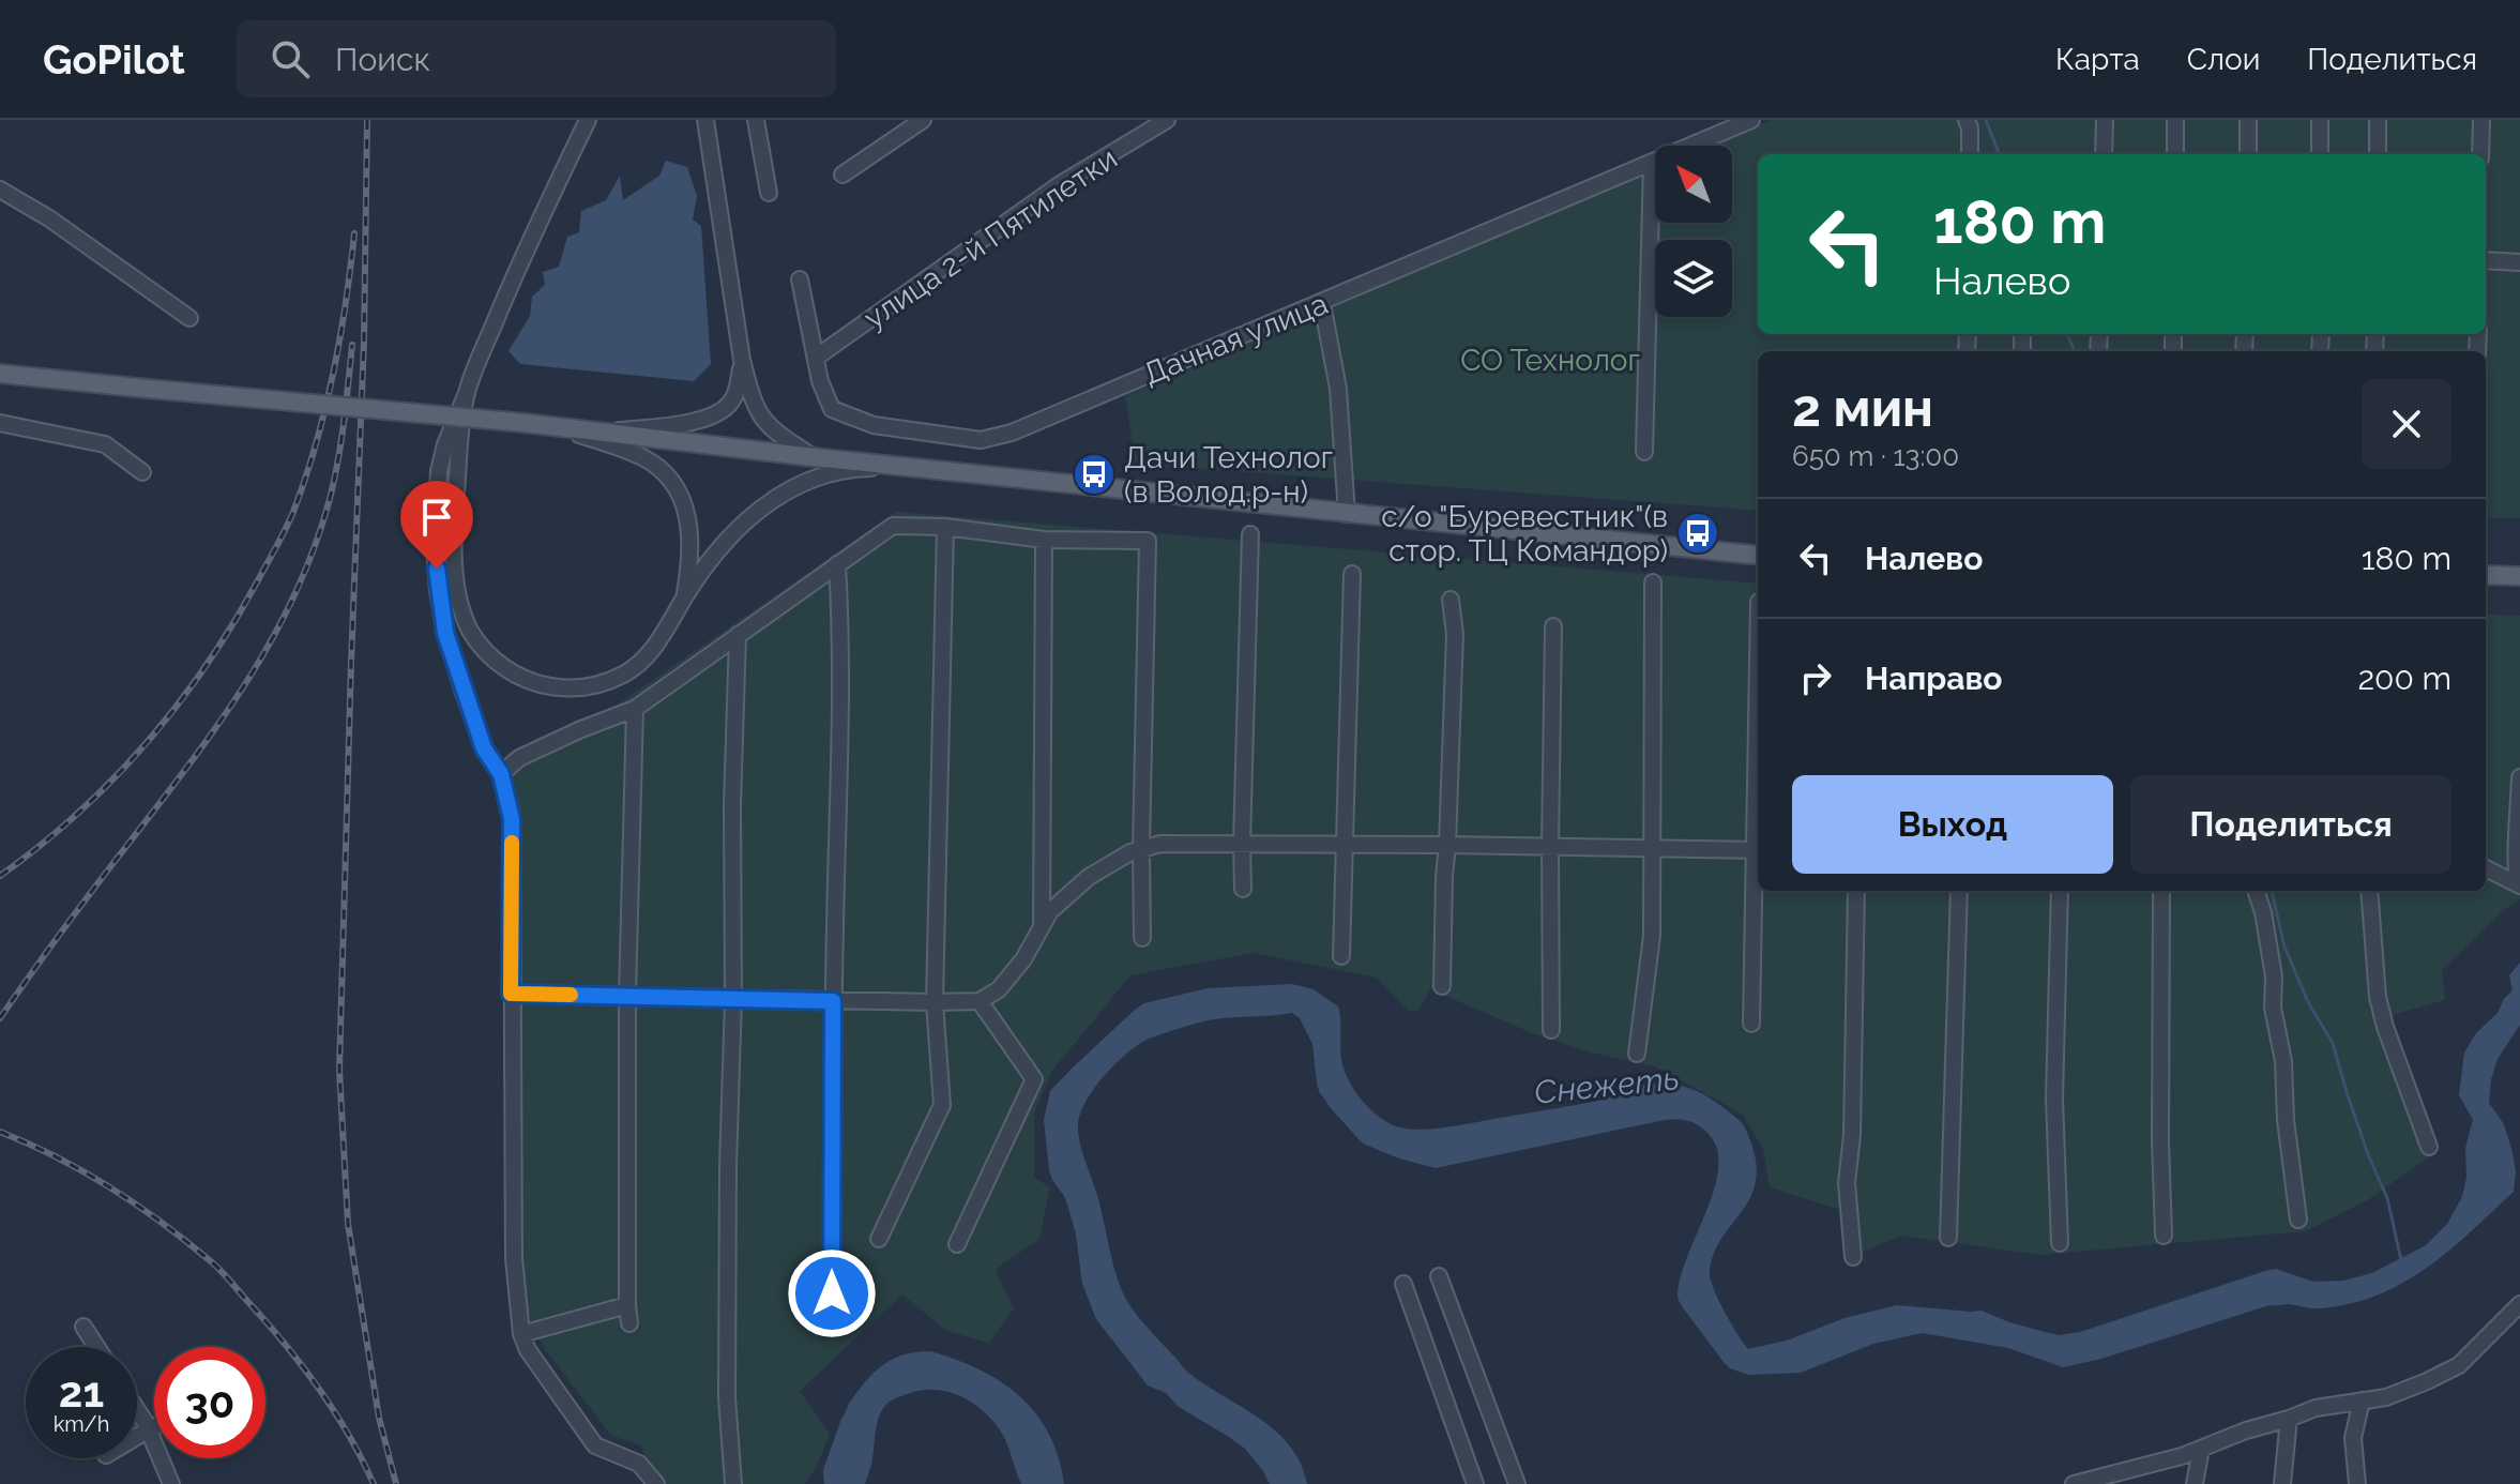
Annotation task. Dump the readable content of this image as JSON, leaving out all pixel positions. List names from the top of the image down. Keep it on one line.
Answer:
{"streets":{"street":["улица 2-й Пятилетки","Дачная улица"]},"crossings":[["улица 2-й Пятилетки","Дачная улица"]],"water":["Снежеть"],"parks":["СО Технолог"],"places":{"bus stop":["Дачи Технолог (в Волод.р-н)","с/о \"Буревестник\"(в стор. ТЦ Командор)"]},"north":"top left","page":{"header":"GoPilot","search":"Поиск","nav":["Карта","Слои","Поделиться"],"turn":["180 m","Налево"],"heading":["2 мин","650 m · 13:00"],"list":[{"name":"Налево","value":"180 m"},{"name":"Направо","value":"200 m"}],"buttons":["Выход","Поделиться"],"speed":"21 km/h","limit":"30"}}
